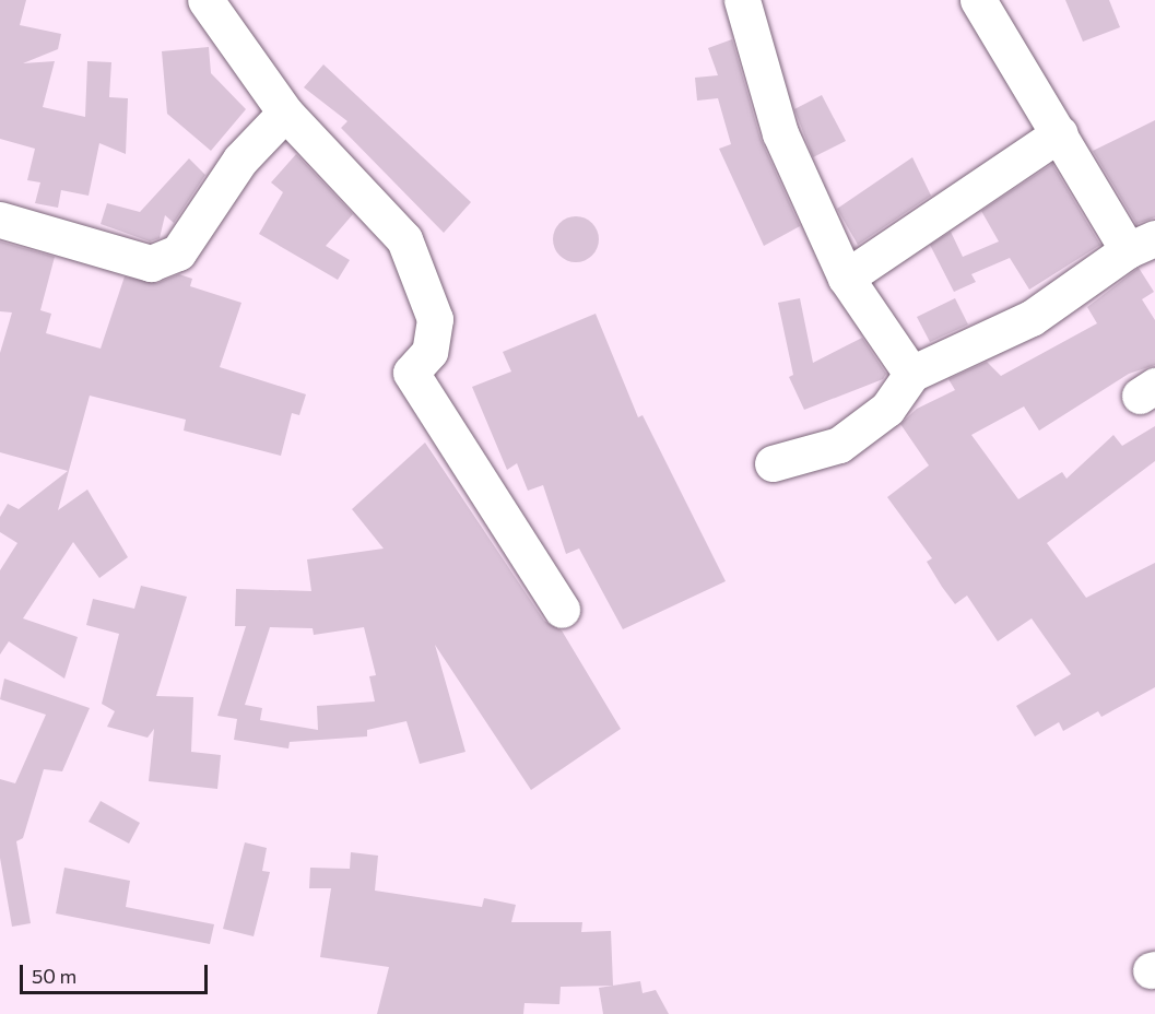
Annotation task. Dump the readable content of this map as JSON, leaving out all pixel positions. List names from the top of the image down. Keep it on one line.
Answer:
{"scale_bar":"50 m"}
